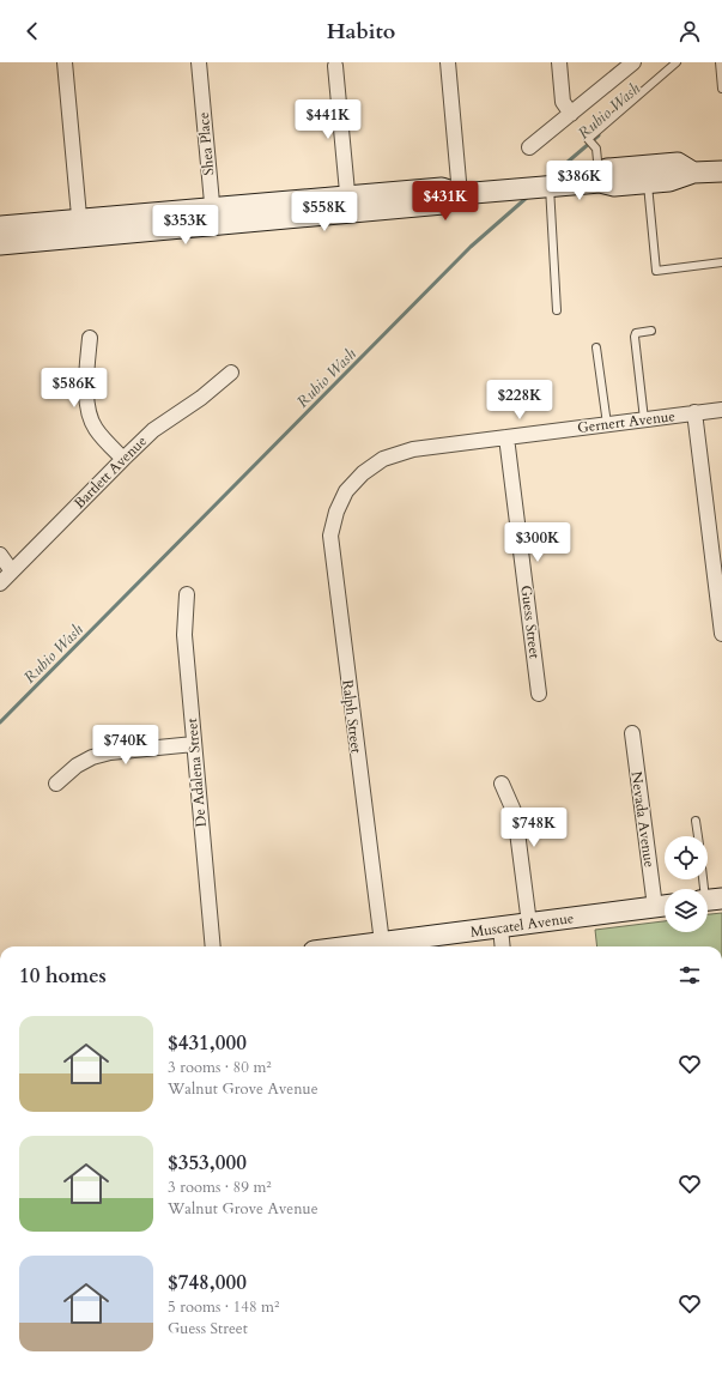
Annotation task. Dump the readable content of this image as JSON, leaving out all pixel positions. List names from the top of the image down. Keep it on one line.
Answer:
{"streets":{"main road":["Muscatel Avenue"],"street":["Shea Place","Gernert Avenue","Bartlett Avenue","Guess Street","Ralph Street","De Adalena Street","Nevada Avenue"]},"crossings":[["Gernert Avenue","Guess Street"],["Gernert Avenue","Ralph Street"],["Ralph Street","Muscatel Avenue"],["Nevada Avenue","Muscatel Avenue"]],"water":["Rubio Wash"],"page":{"header":"Habito","price":["$441K","$386K","$431K","$558K","$353K","$586K","$228K","$300K","$740K","$748K"],"heading":"10 homes","list":[{"name":"$431,000","note":"3 rooms · 80 m² · Walnut Grove Avenue"},{"name":"$353,000","note":"3 rooms · 89 m² · Walnut Grove Avenue"},{"name":"$748,000","note":"5 rooms · 148 m² · Guess Street"}]}}
